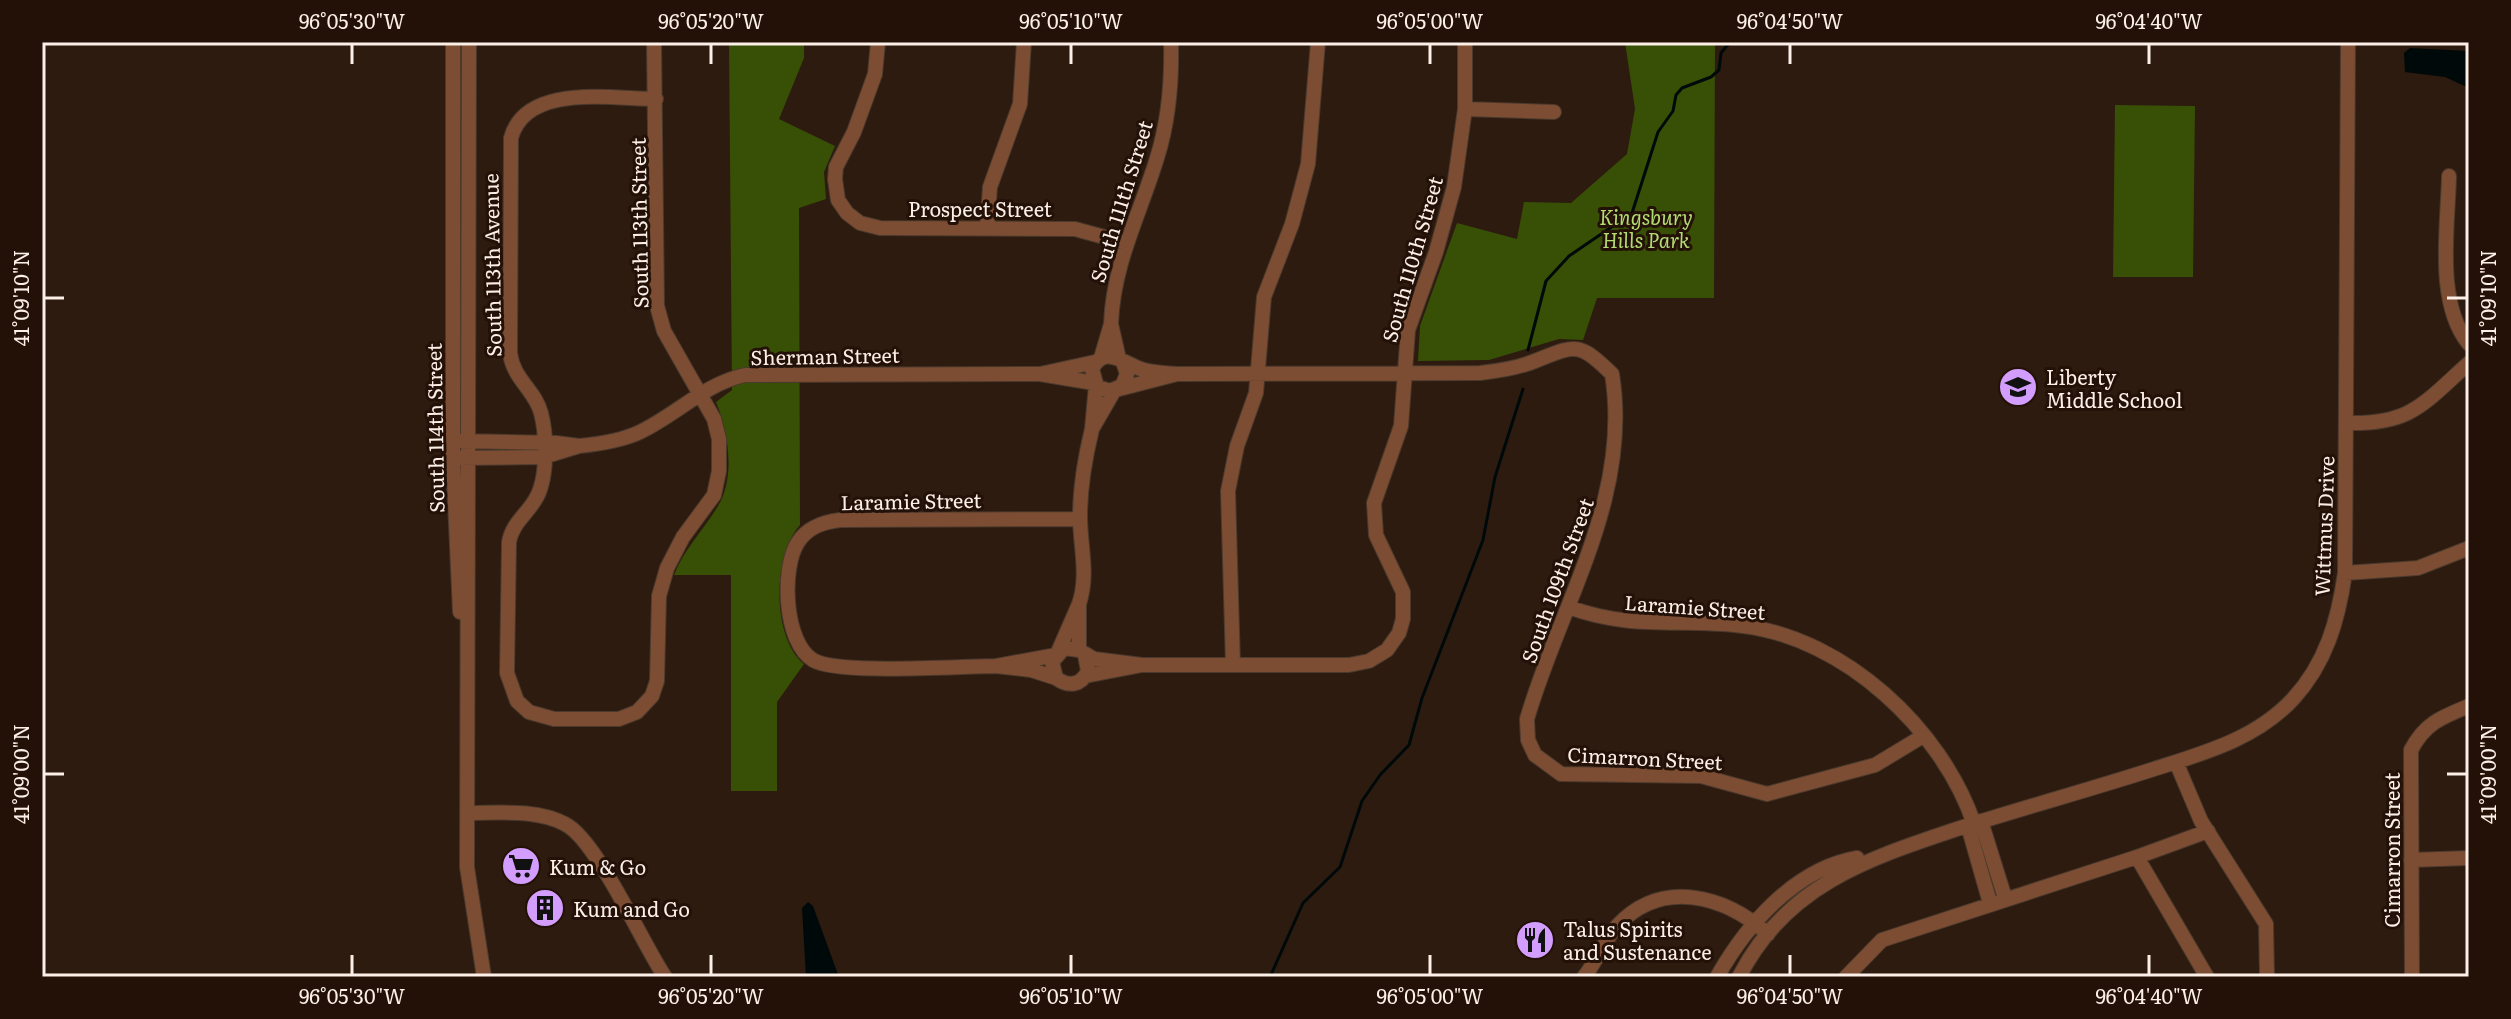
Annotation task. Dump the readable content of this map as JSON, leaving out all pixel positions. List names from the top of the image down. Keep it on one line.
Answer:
{"streets":{"street":["South 111th Street","Prospect Street","South 113th Street","South 110th Street","South 113th Avenue","Sherman Street","South 114th Street","Laramie Street","Wittmus Drive","South 109th Street","Cimarron Street"]},"crossings":[["South 111th Street","Prospect Street"],["South 111th Street","Sherman Street"],["South 113th Street","South 113th Avenue"],["South 113th Street","Sherman Street"],["South 110th Street","South 109th Street"],["South 113th Avenue","Sherman Street"],["Sherman Street","South 114th Street"],["Laramie Street","Wittmus Drive"],["Laramie Street","South 109th Street"],["Laramie Street","Cimarron Street"],["South 109th Street","Cimarron Street"]],"parks":["Kingsbury Hills Park"],"places":{"school or university":["Liberty Middle School"],"supermarket":["Kum & Go"],"building":["Kum and Go"],"restaurant":["Talus Spirits and Sustenance"]},"coordinates":["96°05'30\"W","96°05'20\"W","96°05'10\"W","96°05'00\"W","96°04'50\"W","96°04'40\"W","41°09'10\"N","41°09'00\"N"]}
